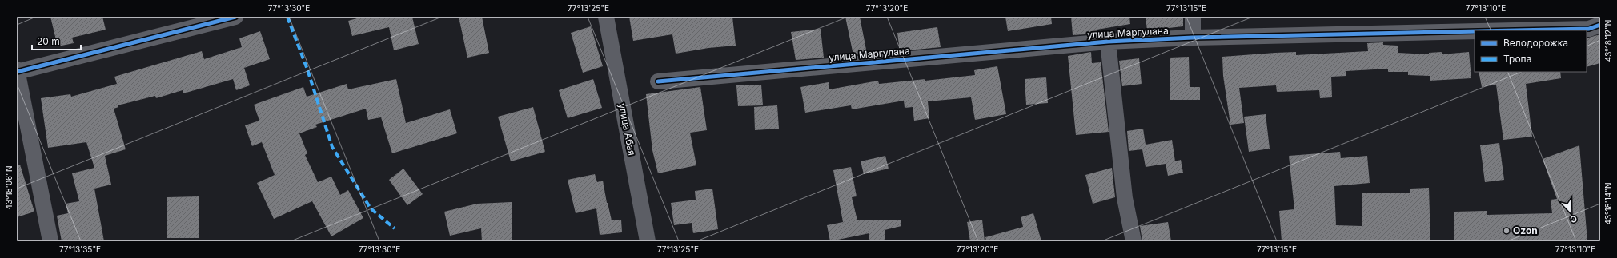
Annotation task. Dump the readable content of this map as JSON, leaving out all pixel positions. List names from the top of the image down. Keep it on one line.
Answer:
{"streets":{"street":["улица Маргулана","улица Абая"]},"places":["Ozon"],"legend":["Велодорожка","Тропа"],"scale_bar":"20 m","north":"bottom","coordinates":["77°13'30\"E","77°13'25\"E","77°13'20\"E","77°13'15\"E","77°13'10\"E","43°18'12\"N","43°18'06\"N","43°18'14\"N","77°13'35\"E"]}
